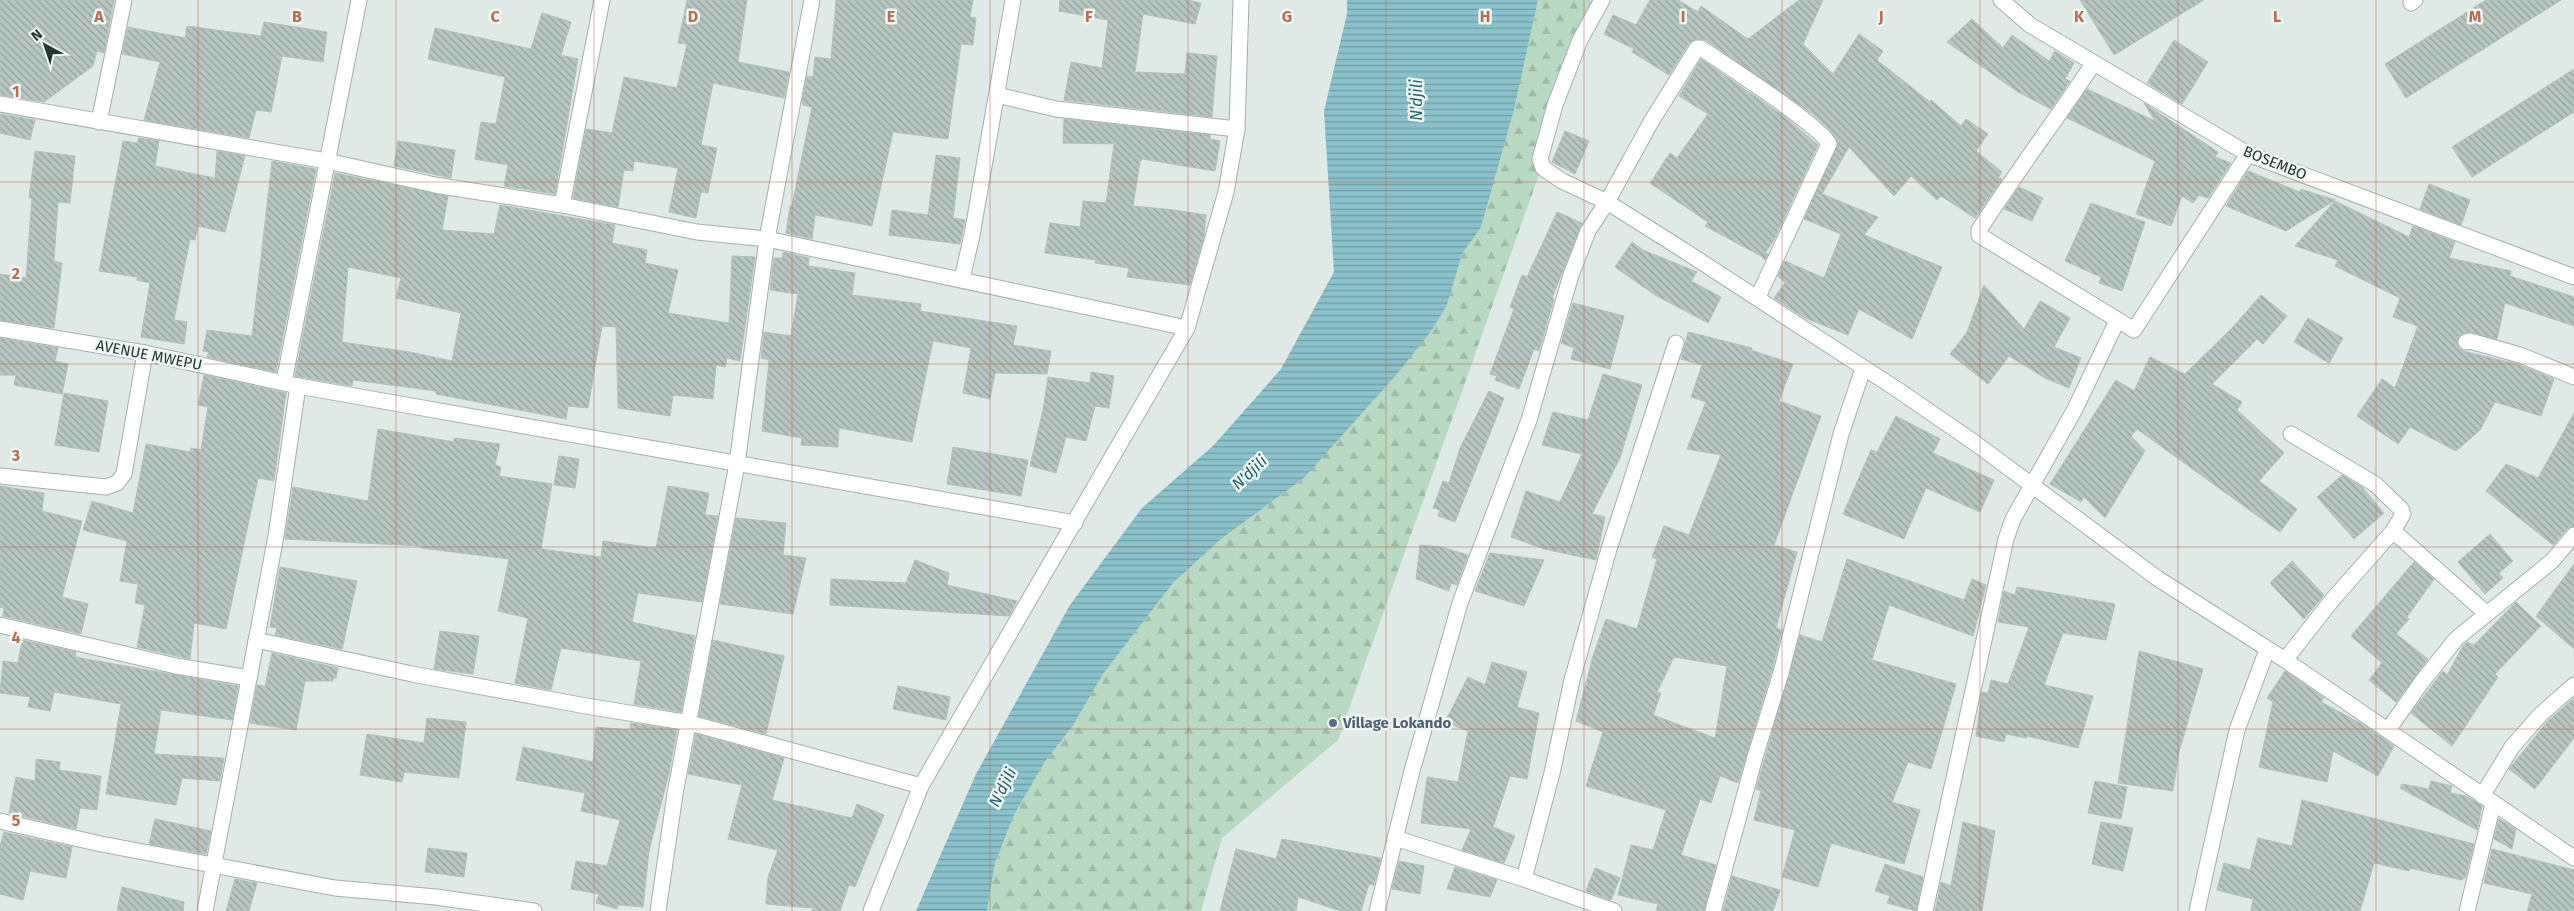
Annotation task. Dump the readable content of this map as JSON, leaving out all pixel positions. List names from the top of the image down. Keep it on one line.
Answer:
{"streets":{"street":["BOSEMBO","AVENUE MWEPU"]},"water":["N'djili"],"places":["Village Lokando"],"north":"top left","grid":{"columns":["A","B","C","D","E","F","G","H","I","J","K","L","M"],"rows":["1","2","3","4","5"]}}
